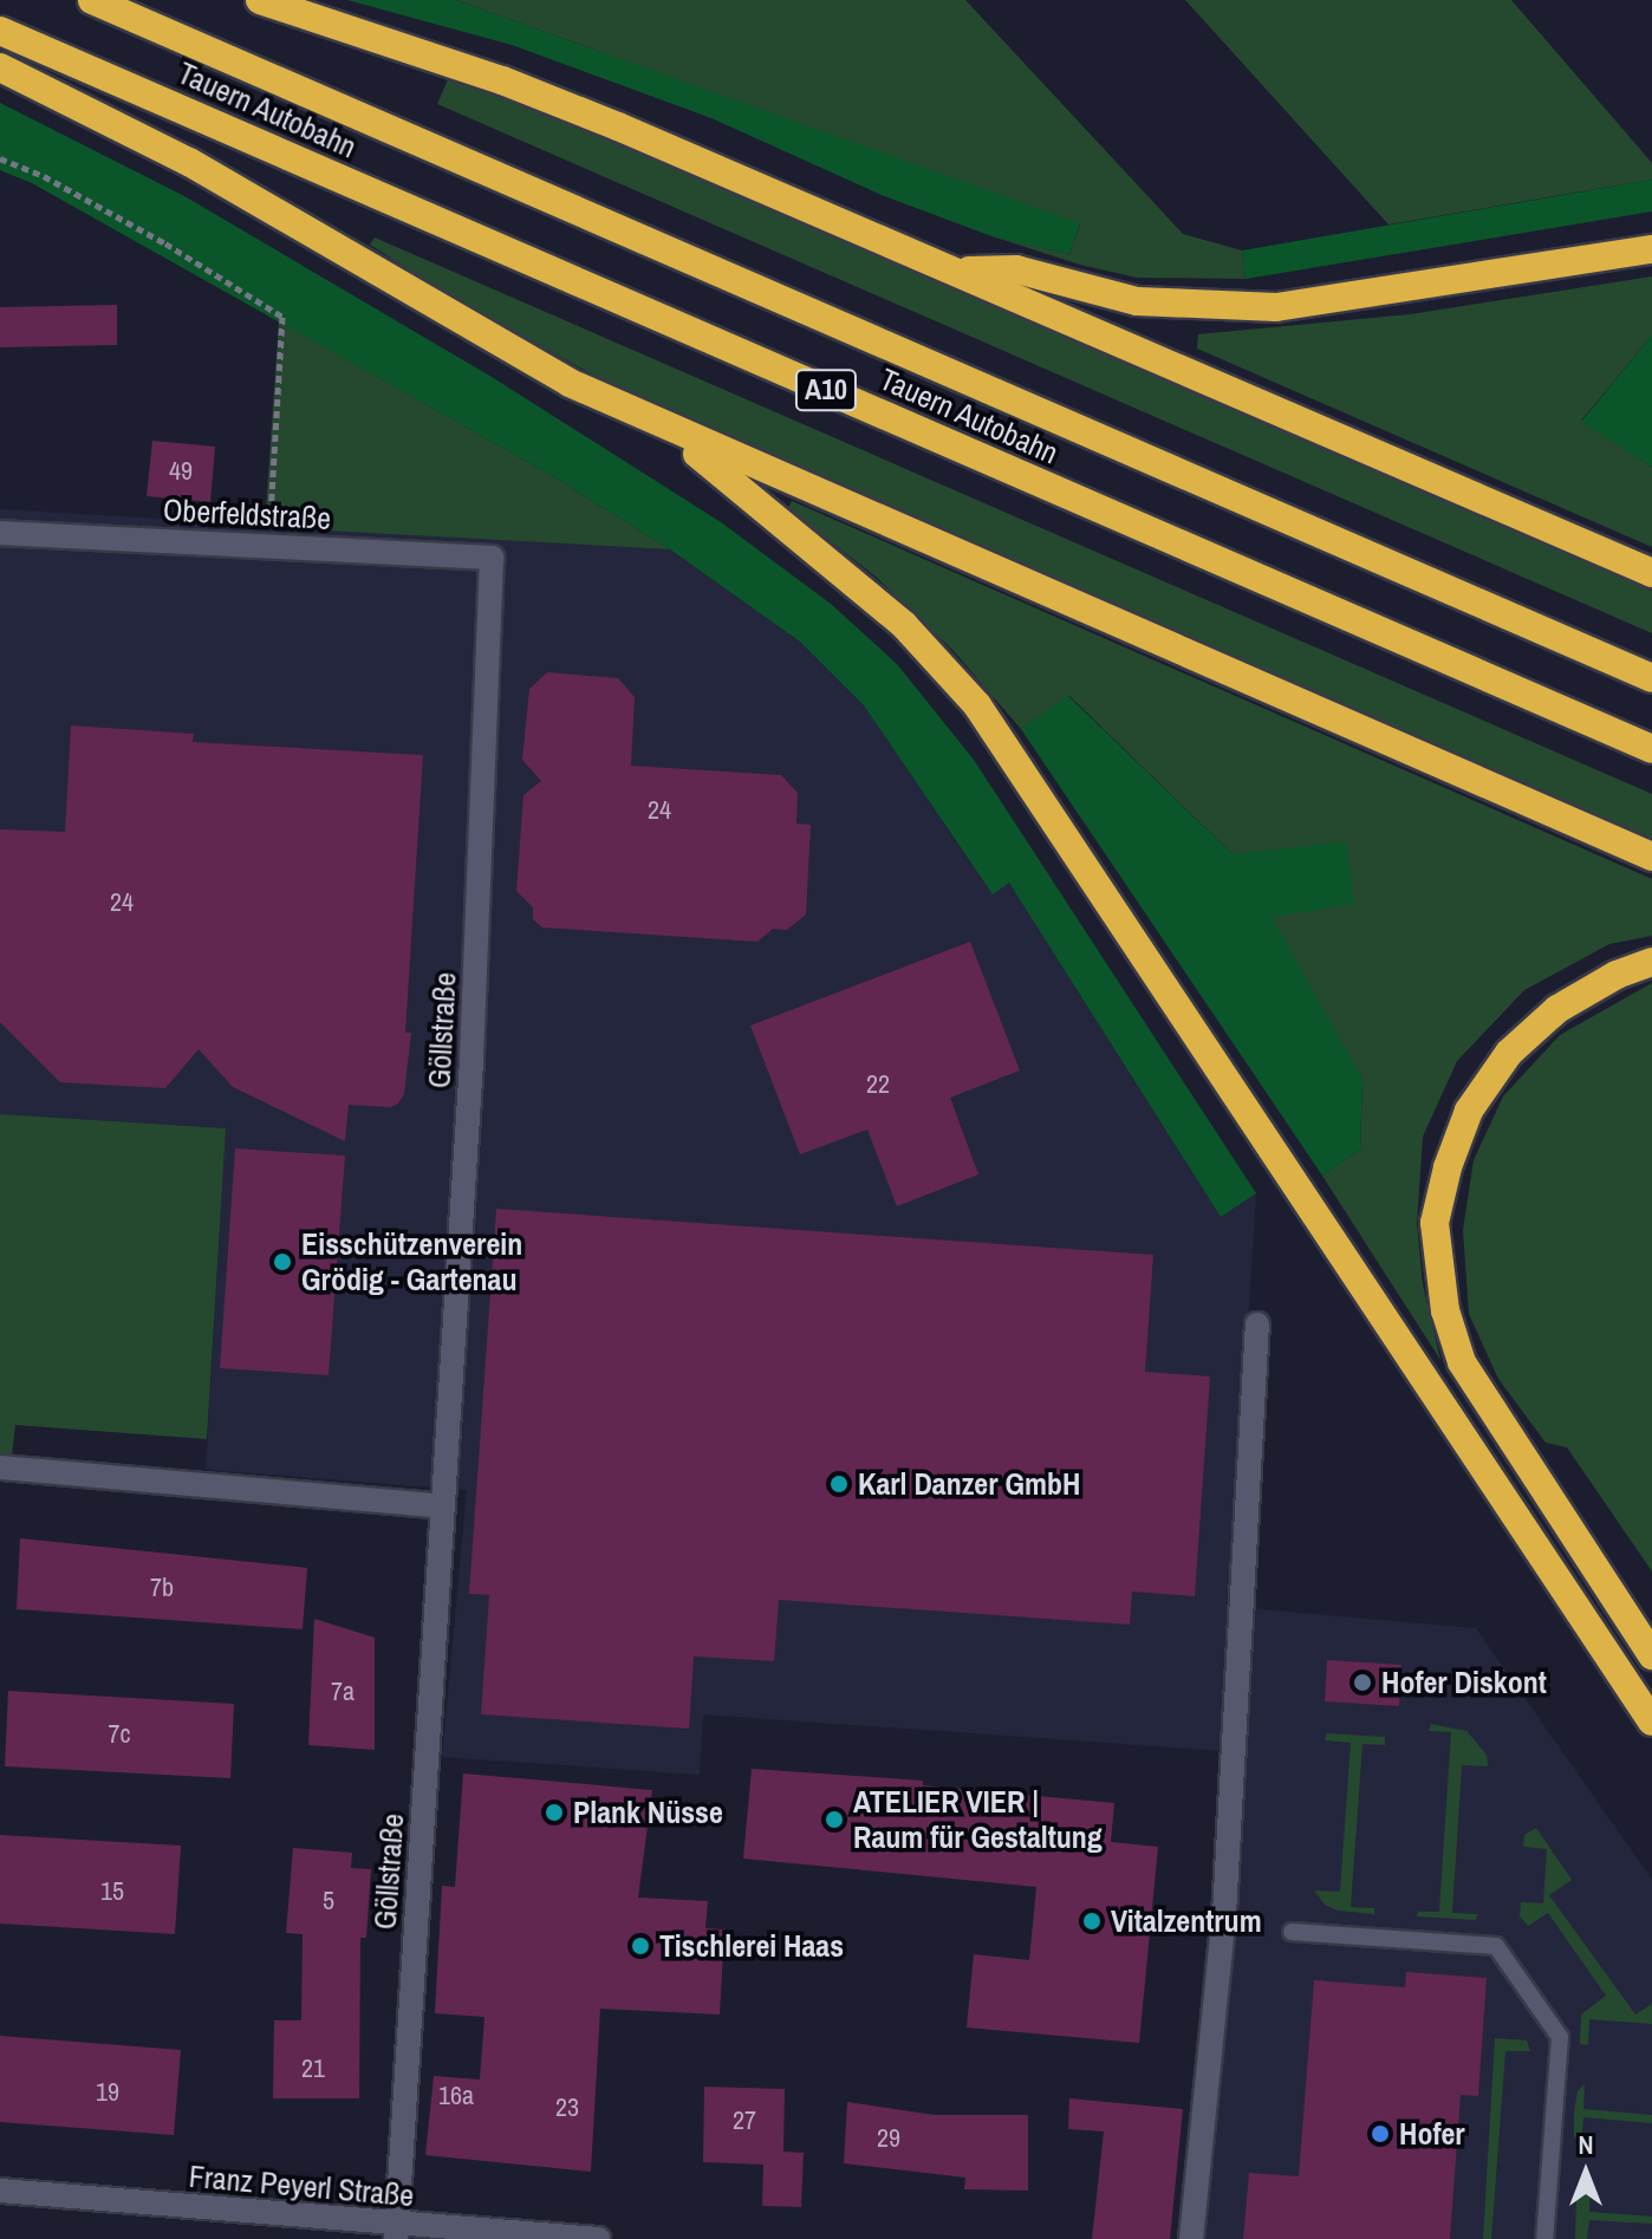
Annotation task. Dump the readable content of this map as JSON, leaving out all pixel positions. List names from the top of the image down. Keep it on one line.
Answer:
{"streets":{"highway":["Tauern Autobahn","A10"],"street":["Oberfeldstraße","Göllstraße","Franz Peyerl Straße"]},"crossings":[["Oberfeldstraße","Göllstraße"],["Göllstraße","Franz Peyerl Straße"]],"places":["Eisschützenverein Grödig - Gartenau","Karl Danzer GmbH","Hofer Diskont","Plank Nüsse","ATELIER VIER | Raum für Gestaltung","Vitalzentrum","Tischlerei Haas","Hofer"],"house_numbers":["49","24","24","22","7b","7a","7c","15","5","21","19","16a","23","27","29"],"north":"top"}
